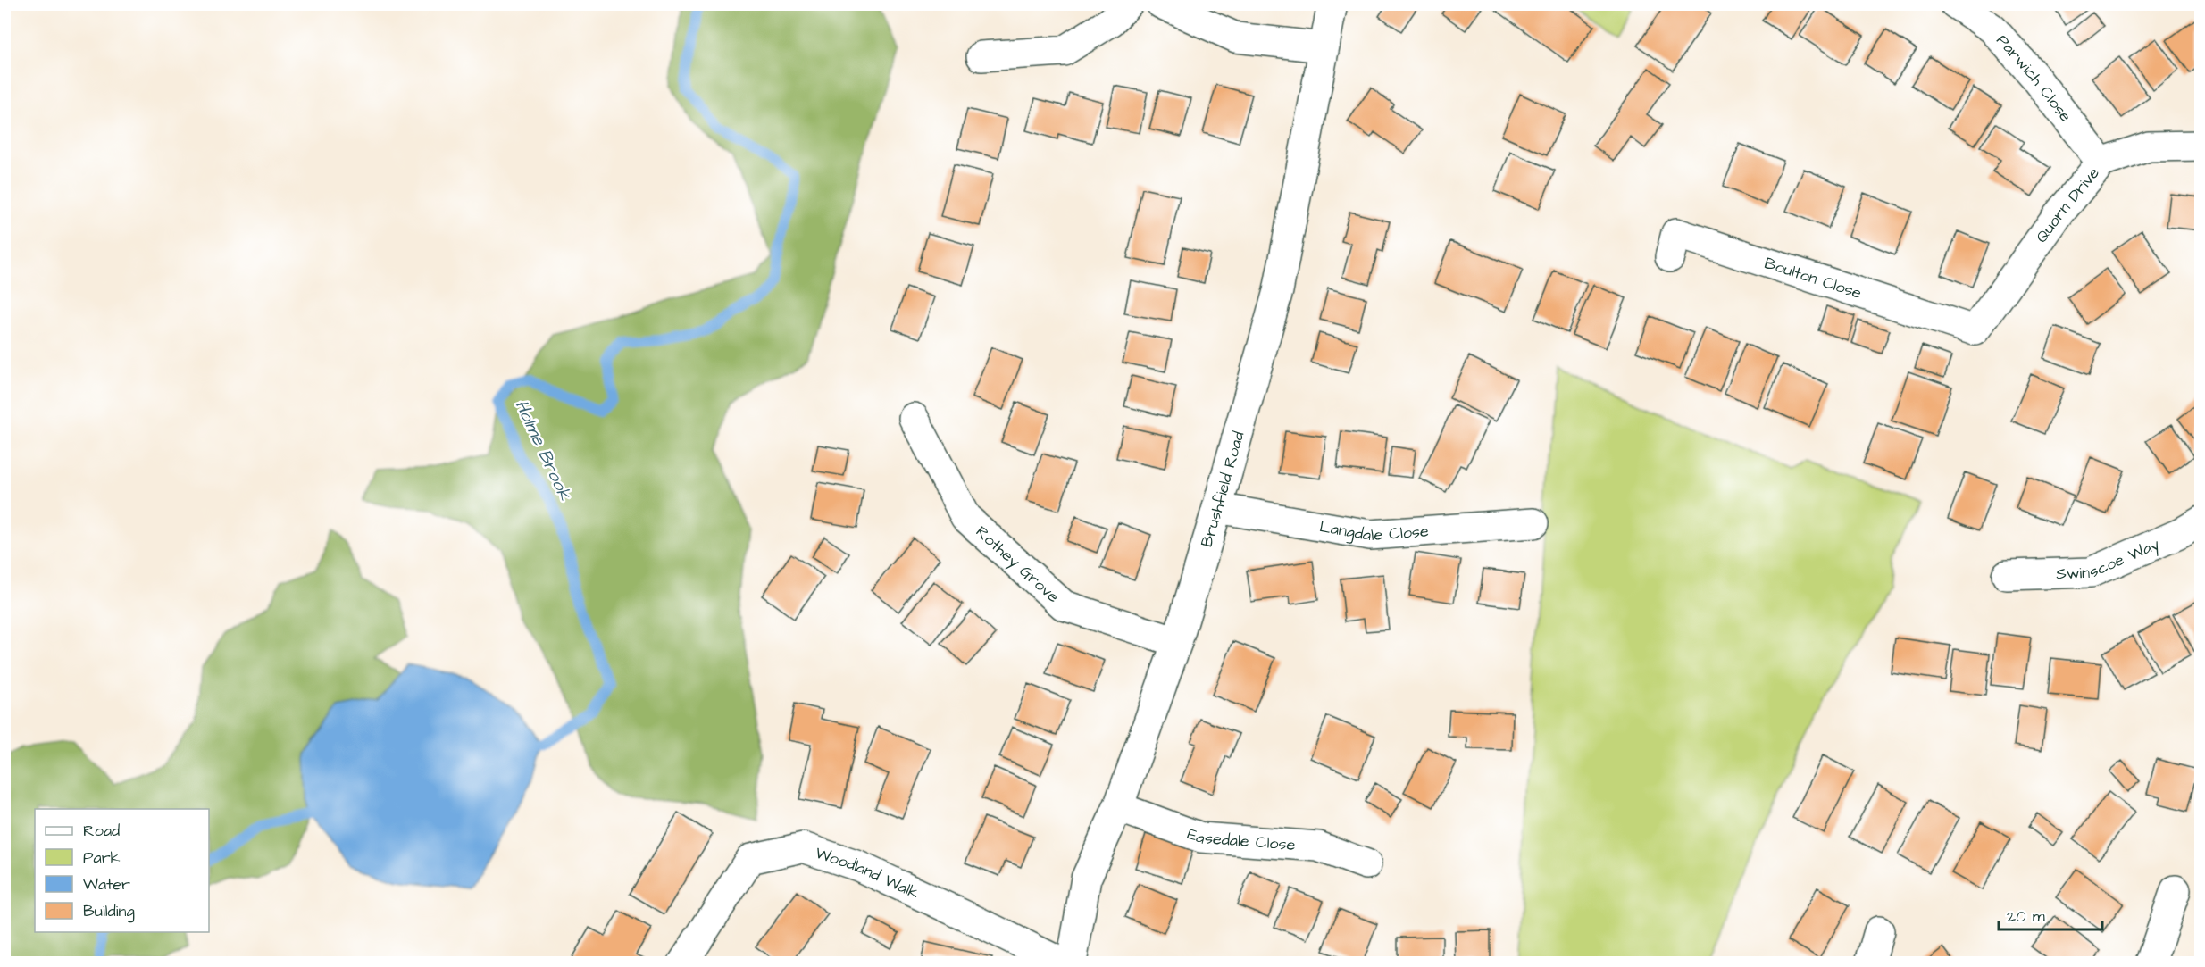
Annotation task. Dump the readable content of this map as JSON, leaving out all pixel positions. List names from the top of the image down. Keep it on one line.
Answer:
{"streets":{"street":["Parwich Close","Quorn Drive","Boulton Close","Brushfield Road","Langdale Close","Swinscoe Way","Rothey Grove","Easedale Close","Woodland Walk"]},"crossings":[["Parwich Close","Quorn Drive"],["Quorn Drive","Boulton Close"],["Brushfield Road","Langdale Close"],["Brushfield Road","Rothey Grove"],["Brushfield Road","Easedale Close"]],"water":["Holme Brook"],"legend":["Road","Park","Water","Building"],"scale_bar":"20 m"}
